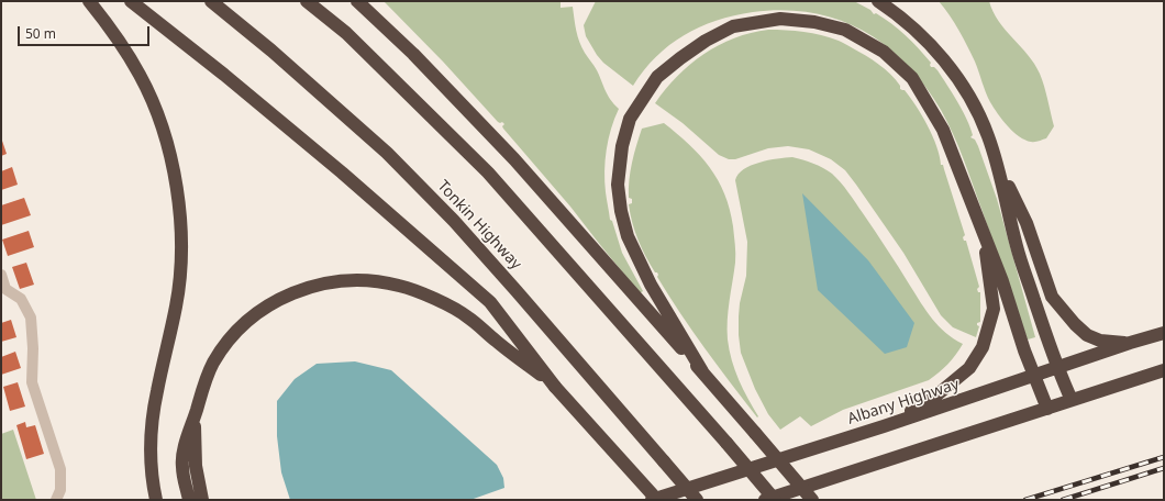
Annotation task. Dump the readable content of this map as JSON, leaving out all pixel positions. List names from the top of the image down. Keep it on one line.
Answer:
{"streets":{"highway":["Tonkin Highway","Albany Highway"]},"scale_bar":"50 m"}
